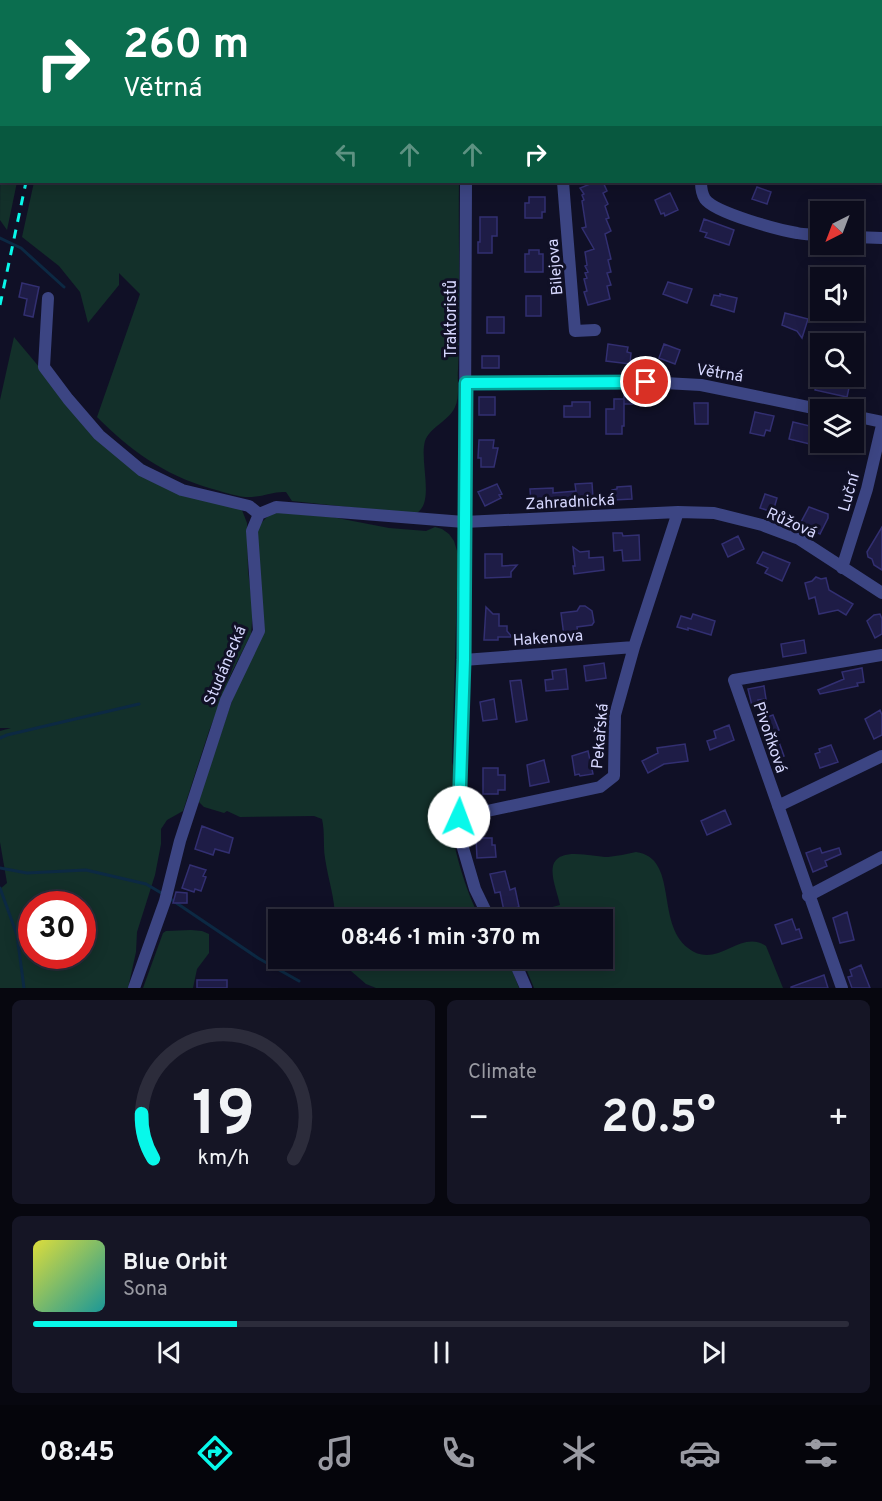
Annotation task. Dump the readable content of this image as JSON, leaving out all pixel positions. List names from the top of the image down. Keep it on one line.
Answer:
{"streets":{"street":["Bilejova","Traktoristů","Větrná","Luční","Zahradnická","Růžová","Hakenova","Studánecká","Pekařská","Pivoňková"]},"crossings":[["Traktoristů","Větrná"],["Traktoristů","Zahradnická"],["Traktoristů","Hakenova"],["Traktoristů","Pekařská"],["Luční","Růžová"],["Zahradnická","Růžová"],["Zahradnická","Pekařská"],["Růžová","Pekařská"],["Hakenova","Pekařská"]],"north":"bottom left","page":{"turn":["260 m","Větrná"],"limit":"30","trip":"08:46 · 1 min · 370 m","tile":"Climate","heat":["−","20.5°","+"],"song":["Blue Orbit","Sona"],"tabs":"08:45","gauge":["19","km/h"]}}
